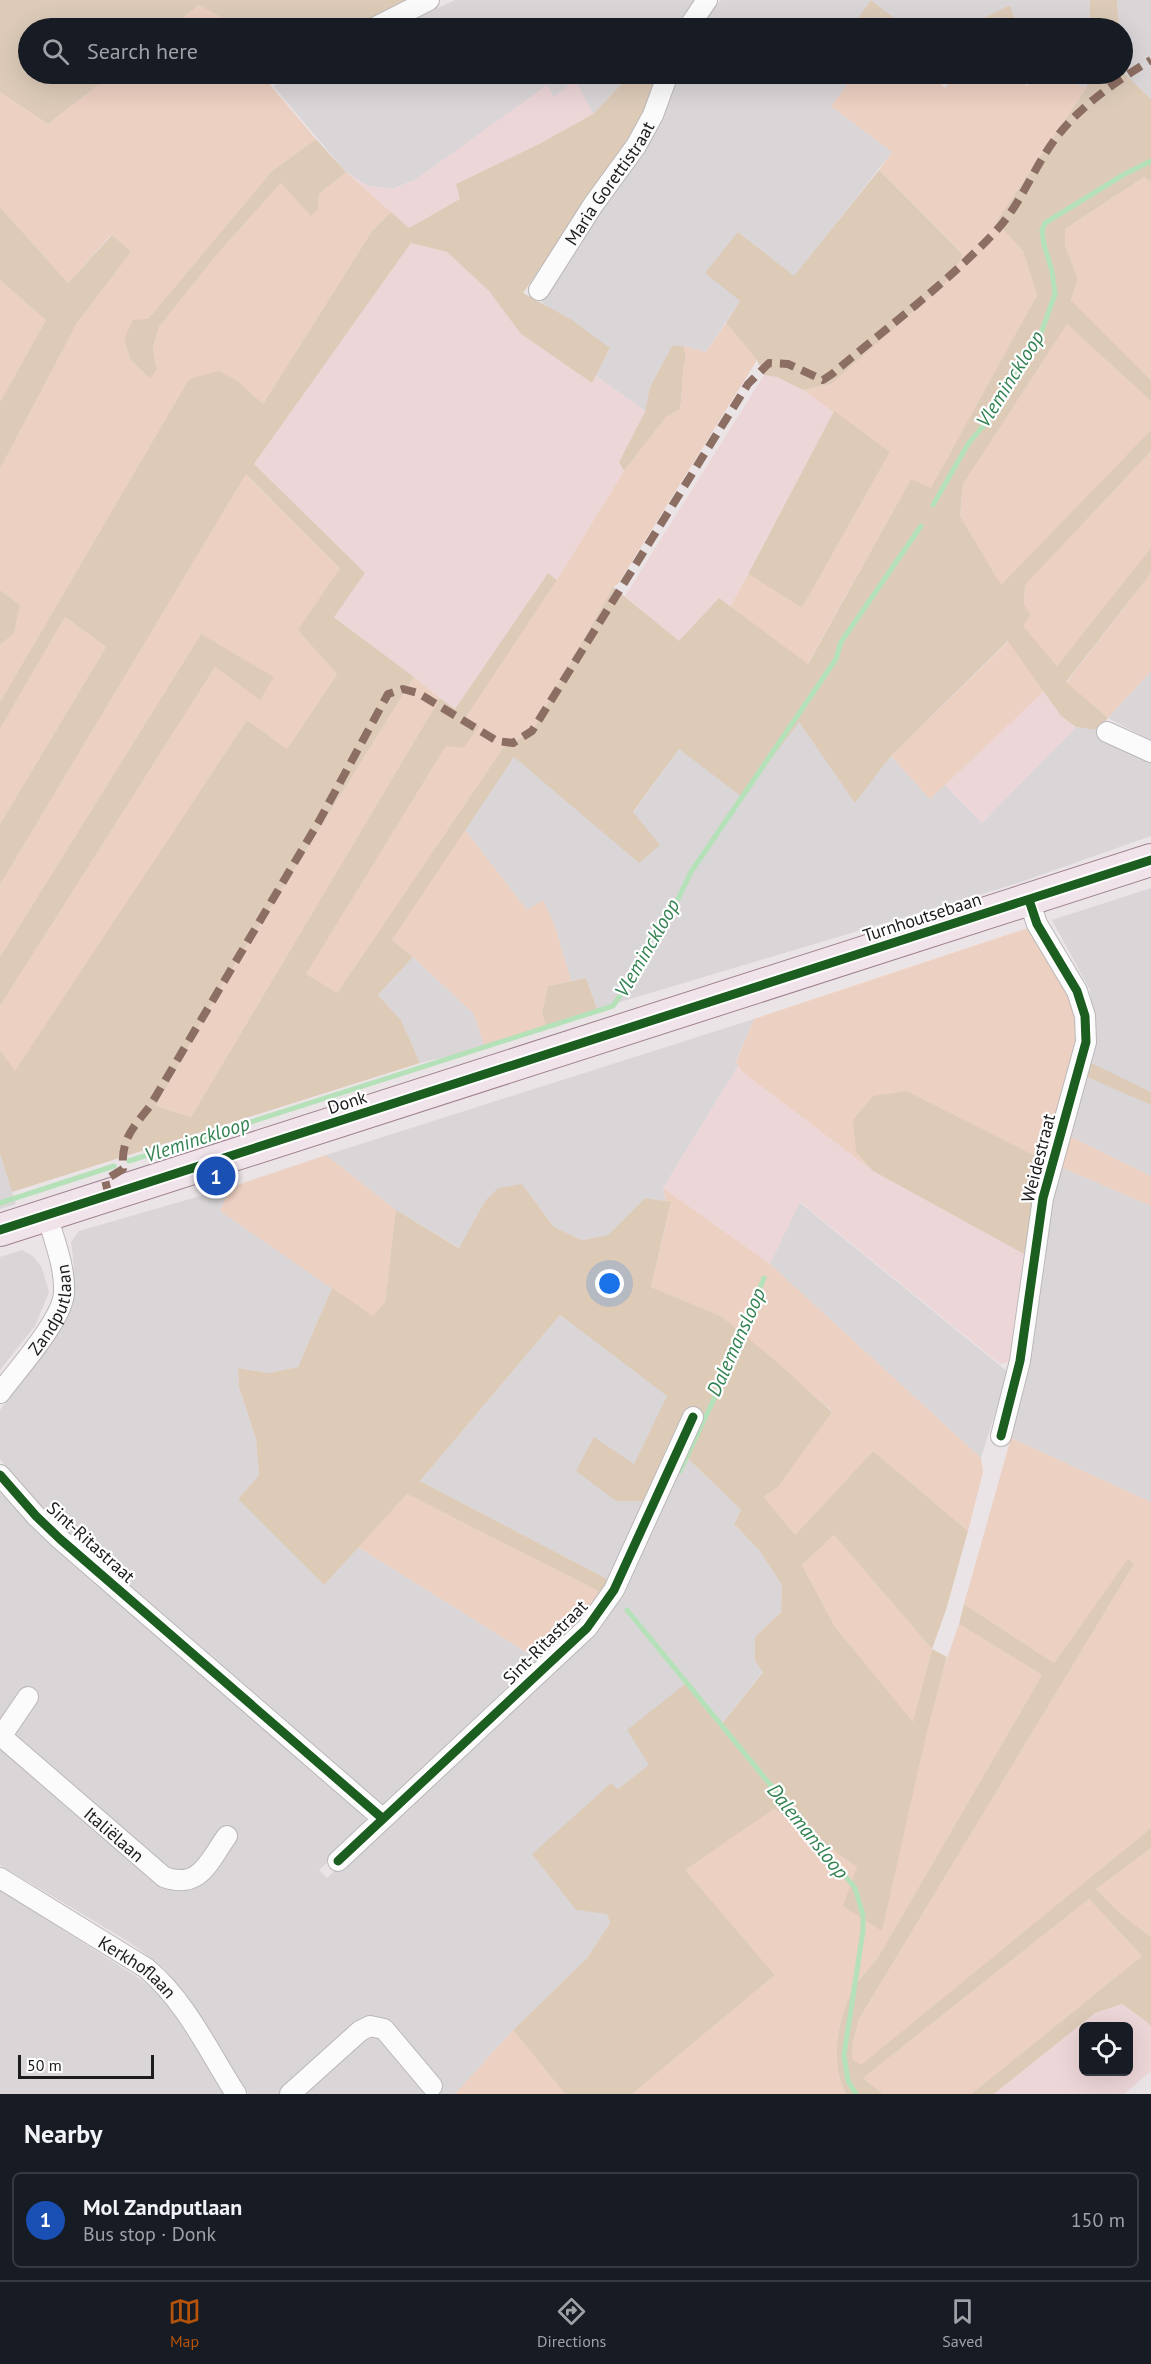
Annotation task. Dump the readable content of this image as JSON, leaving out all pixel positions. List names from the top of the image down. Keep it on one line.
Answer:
{"streets":{"main road":["Turnhoutsebaan","Donk"],"street":["Maria Gorettistraat","Weidestraat","Zandputlaan","Sint-Ritastraat","Italiëlaan","Kerkhoflaan"]},"crossings":[["Turnhoutsebaan","Donk"],["Turnhoutsebaan","Weidestraat"],["Donk","Zandputlaan"]],"water":["Vleminckloop","Dalemansloop"],"scale_bar":"50 m","page":{"search":"Search here","pins":"1","scale":"50 m","heading":"Nearby","list":[{"mark":"1","name":"Mol Zandputlaan","note":"Bus stop · Donk","value":"150 m"}],"nav":["Map","Directions","Saved"]}}
